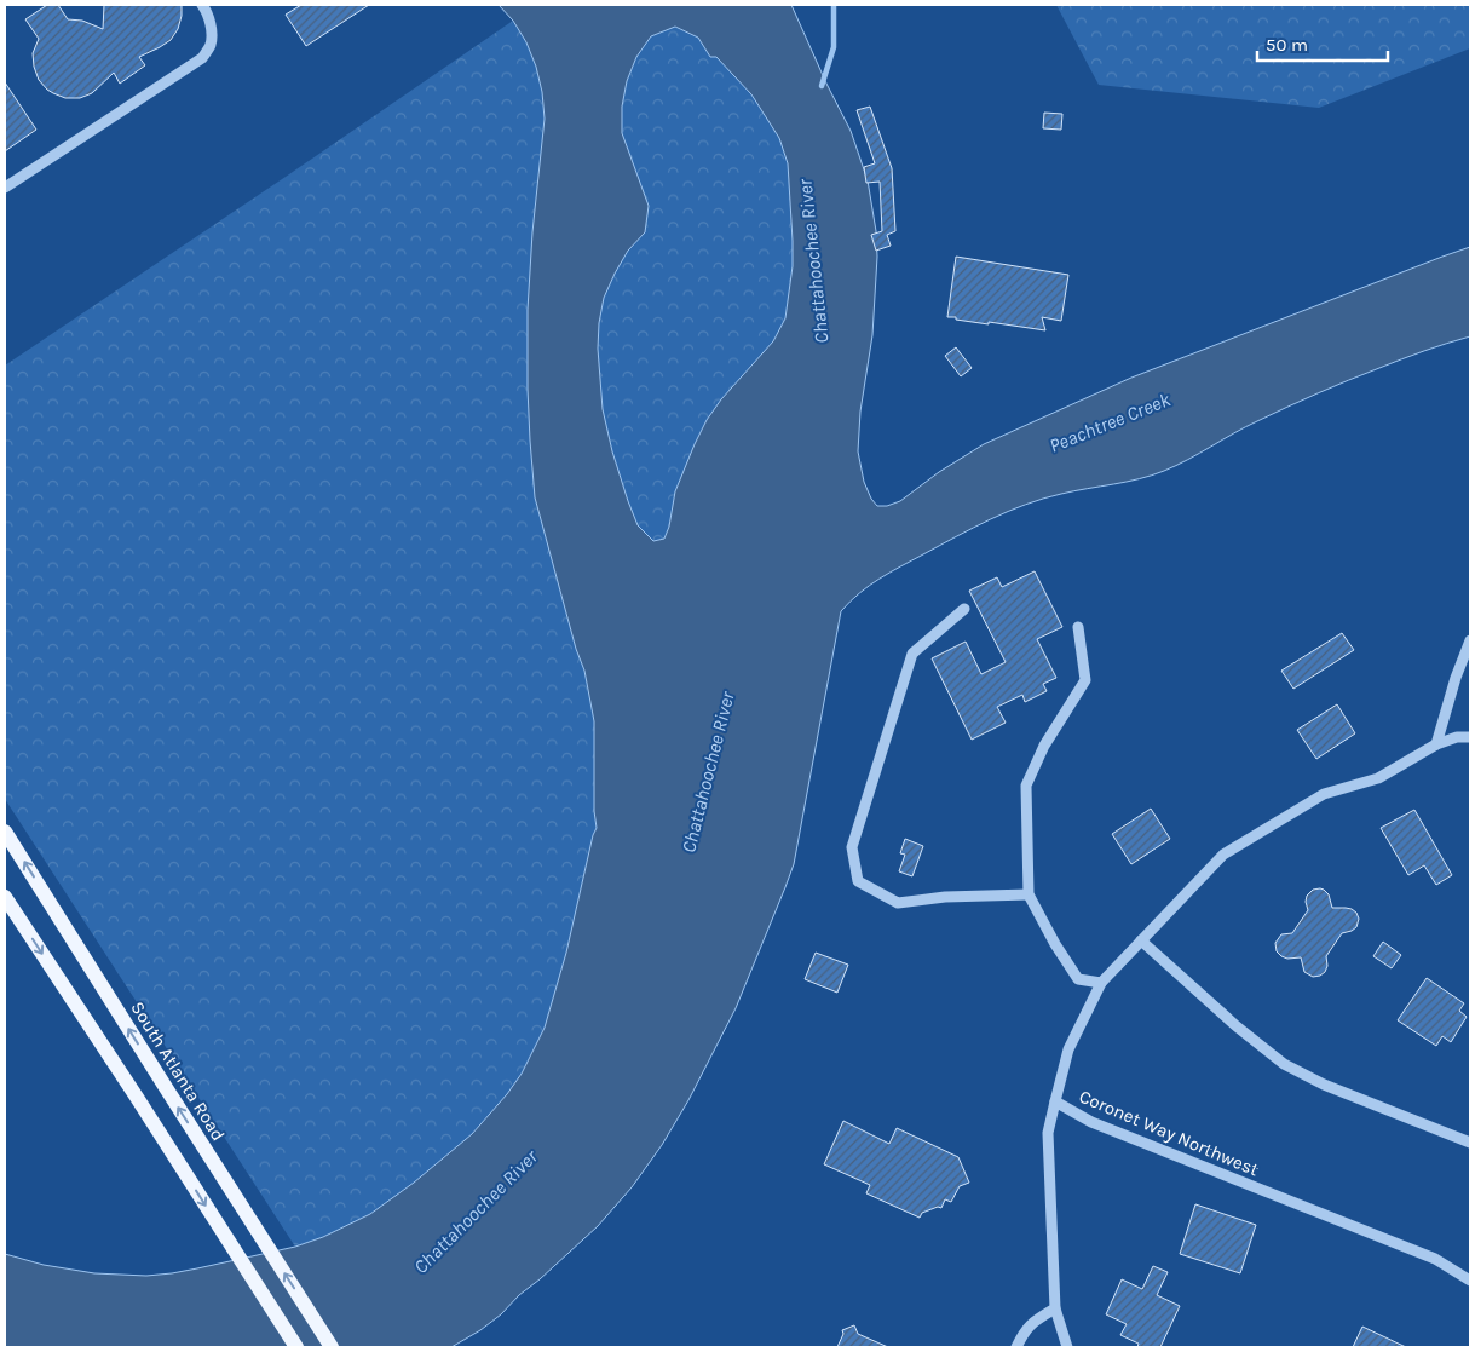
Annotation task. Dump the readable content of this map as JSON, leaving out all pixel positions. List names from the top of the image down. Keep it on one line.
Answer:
{"streets":{"main road":["South Atlanta Road"],"street":["Coronet Way Northwest"]},"water":["Chattahoochee River","Peachtree Creek"],"scale_bar":"50 m"}
